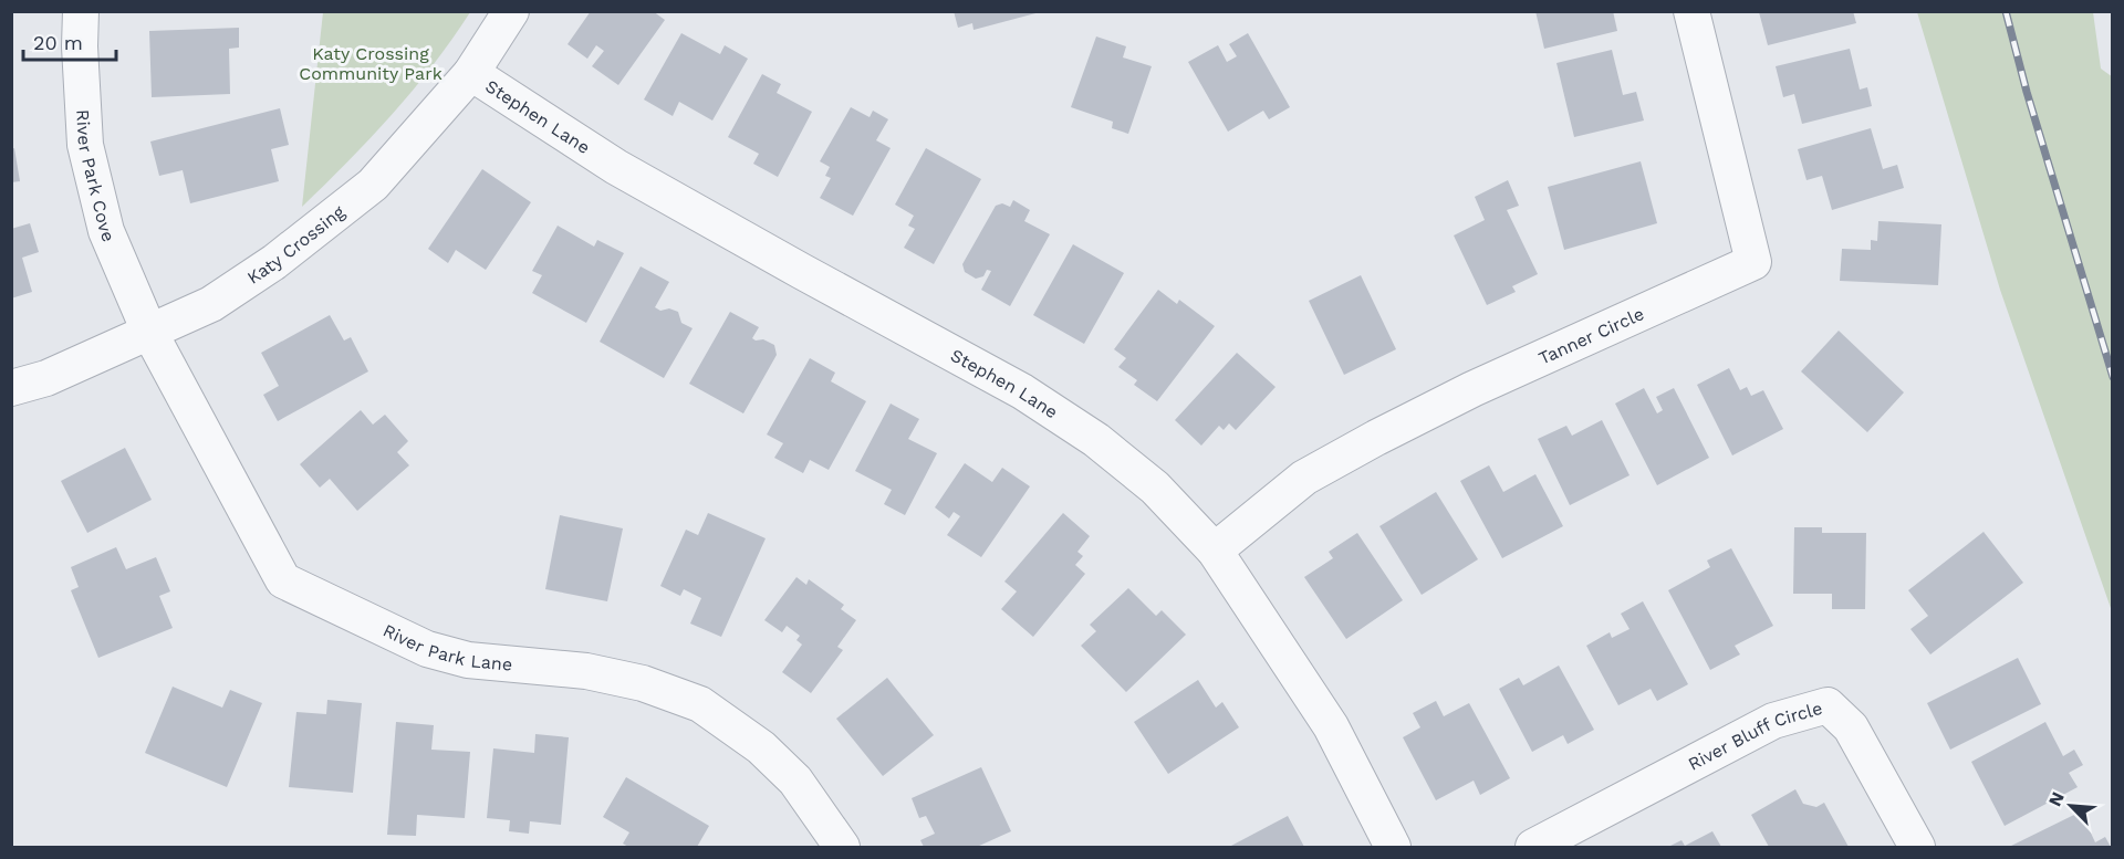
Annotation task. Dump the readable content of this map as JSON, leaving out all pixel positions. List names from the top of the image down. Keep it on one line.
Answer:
{"streets":{"street":["Stephen Lane","River Park Cove","Katy Crossing","Tanner Circle","River Park Lane","River Bluff Circle"]},"crossings":[["Stephen Lane","Katy Crossing"],["Stephen Lane","Tanner Circle"],["River Park Cove","Katy Crossing"],["River Park Cove","River Park Lane"],["Katy Crossing","River Park Lane"]],"parks":["Katy Crossing Community Park"],"scale_bar":"20 m","north":"top left"}
